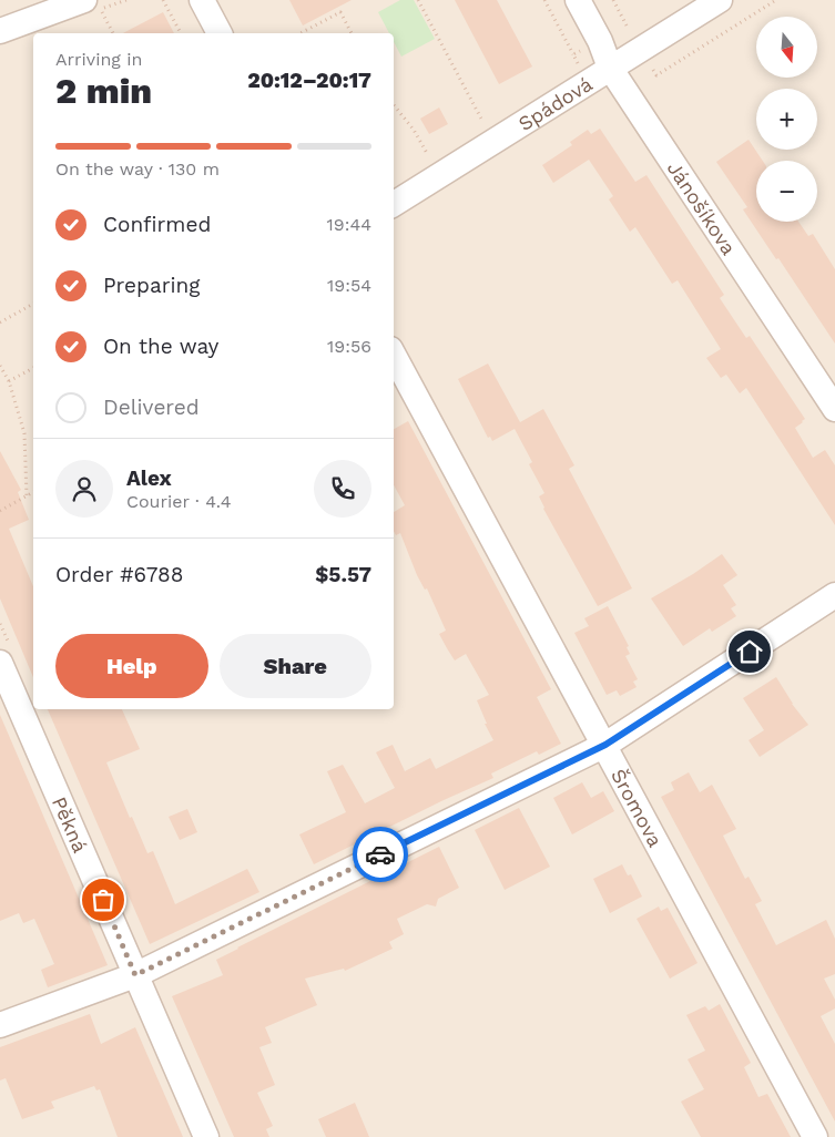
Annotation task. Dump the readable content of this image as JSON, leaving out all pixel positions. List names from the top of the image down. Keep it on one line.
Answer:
{"streets":{"street":["Spádová","Jánošíkova","Šromova","Pěkná"]},"crossings":[["Spádová","Jánošíkova"]],"north":"bottom","page":{"map_buttons":["+","−"],"heading":["2 min","Arriving in","20:12–20:17"],"panel":["Alex","Courier · 4.4","Order #6788","$5.57"],"bar":"On the way · 130 m","list":[["Confirmed","19:44"],["Preparing","19:54"],["On the way","19:56"],"Delivered"],"buttons":["Help","Share"]}}
